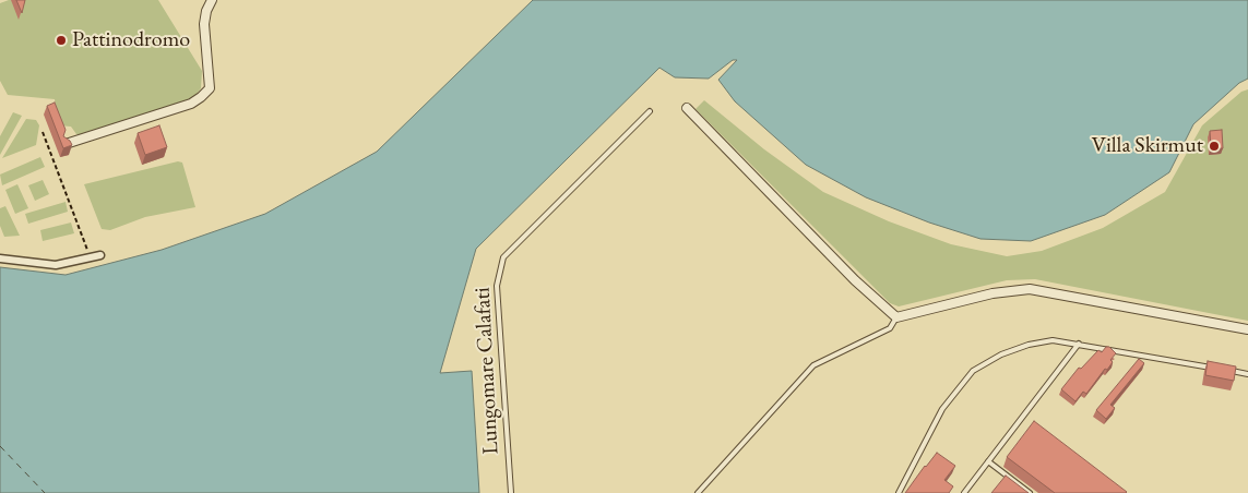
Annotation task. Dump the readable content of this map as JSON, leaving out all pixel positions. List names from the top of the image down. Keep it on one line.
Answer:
{"streets":{"lane":["Lungomare Calafati"]},"places":["Pattinodromo","Villa Skirmut"]}
